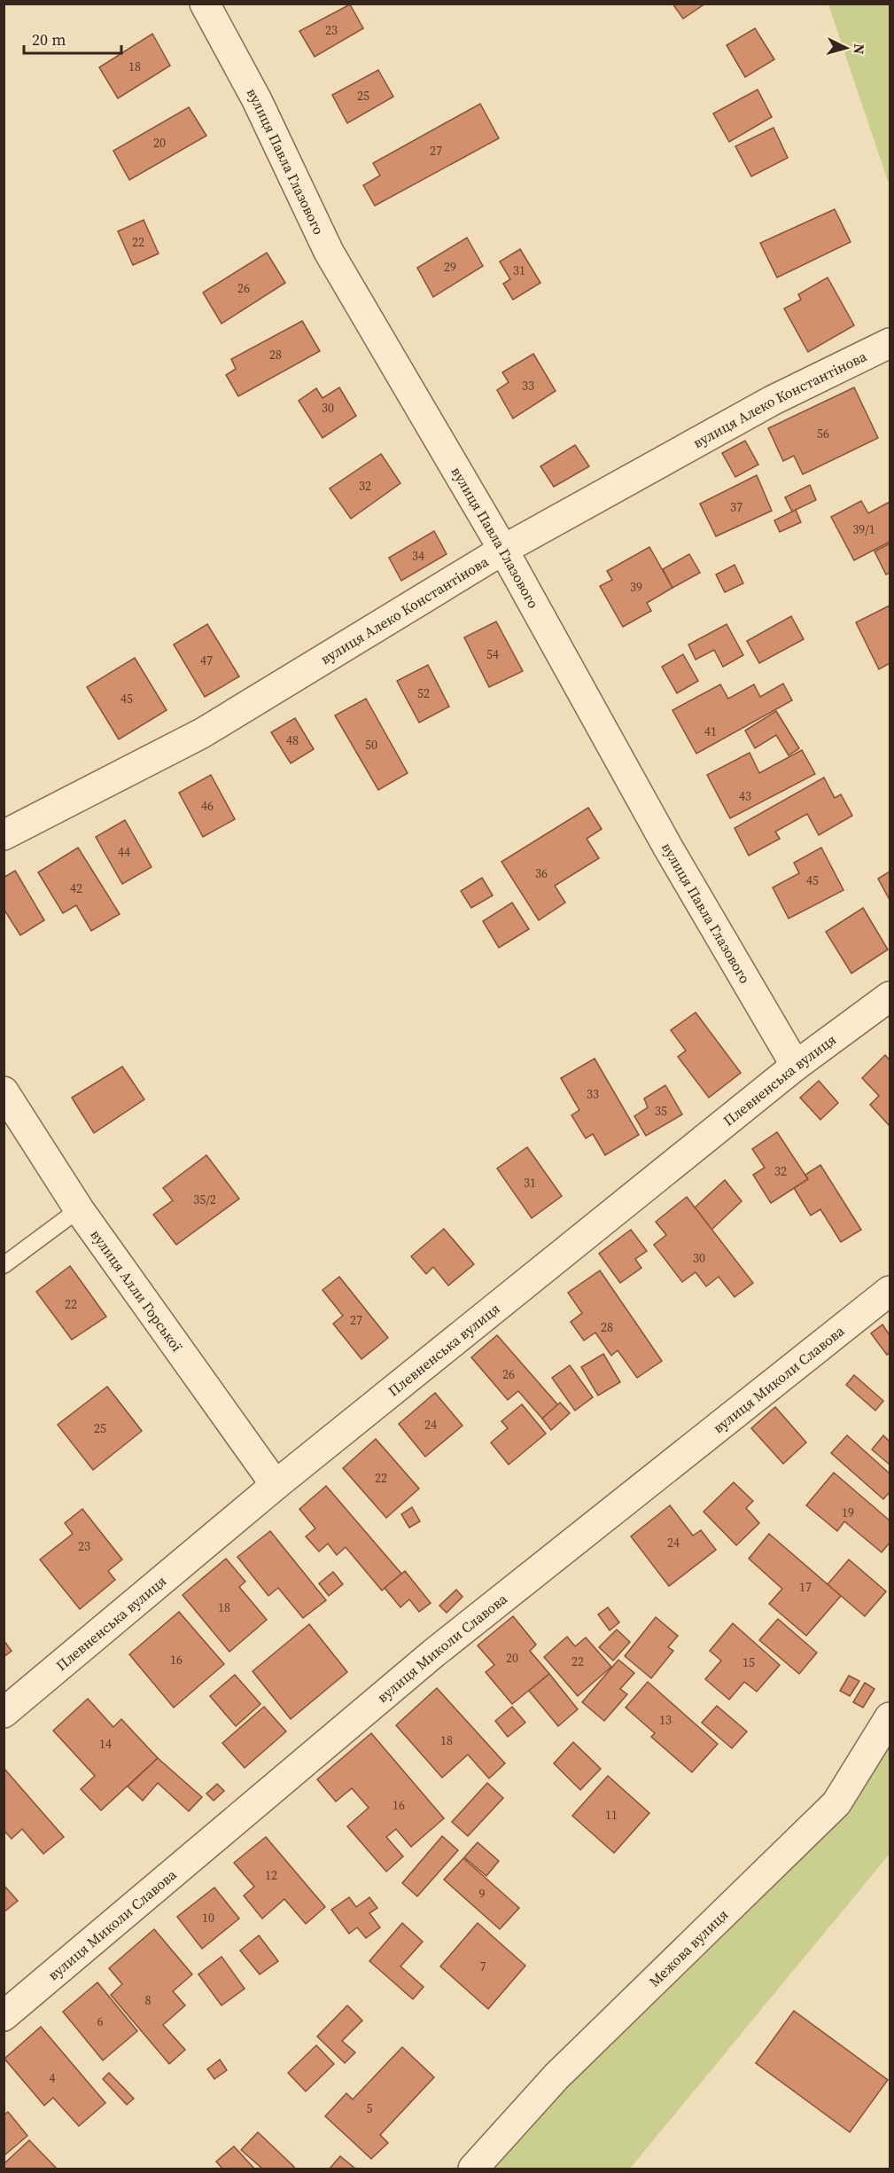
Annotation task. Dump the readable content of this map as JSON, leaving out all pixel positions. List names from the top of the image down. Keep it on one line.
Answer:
{"streets":{"street":["вулиця Павла Глазового","вулиця Алеко Константінова","Плевненська вулиця","вулиця Алли Горської","вулиця Миколи Славова","Межова вулиця"]},"crossings":[["вулиця Павла Глазового","вулиця Алеко Константінова"],["вулиця Павла Глазового","Плевненська вулиця"],["Плевненська вулиця","вулиця Алли Горської"]],"house_numbers":["23","18","25","20","27","22","29","31","26","28","33","30","56","32","37","39/1","34","39","54","47","52","45","41","48","50","43","46","44","36","45","42","33","35","32","31","35/2","30","22","27","28","26","24","25","22","19","24","23","17","18","20","16","22","15","13","18","14","16","11","12","9","10","7","8","6","4","5"],"scale_bar":"20 m","north":"right"}
